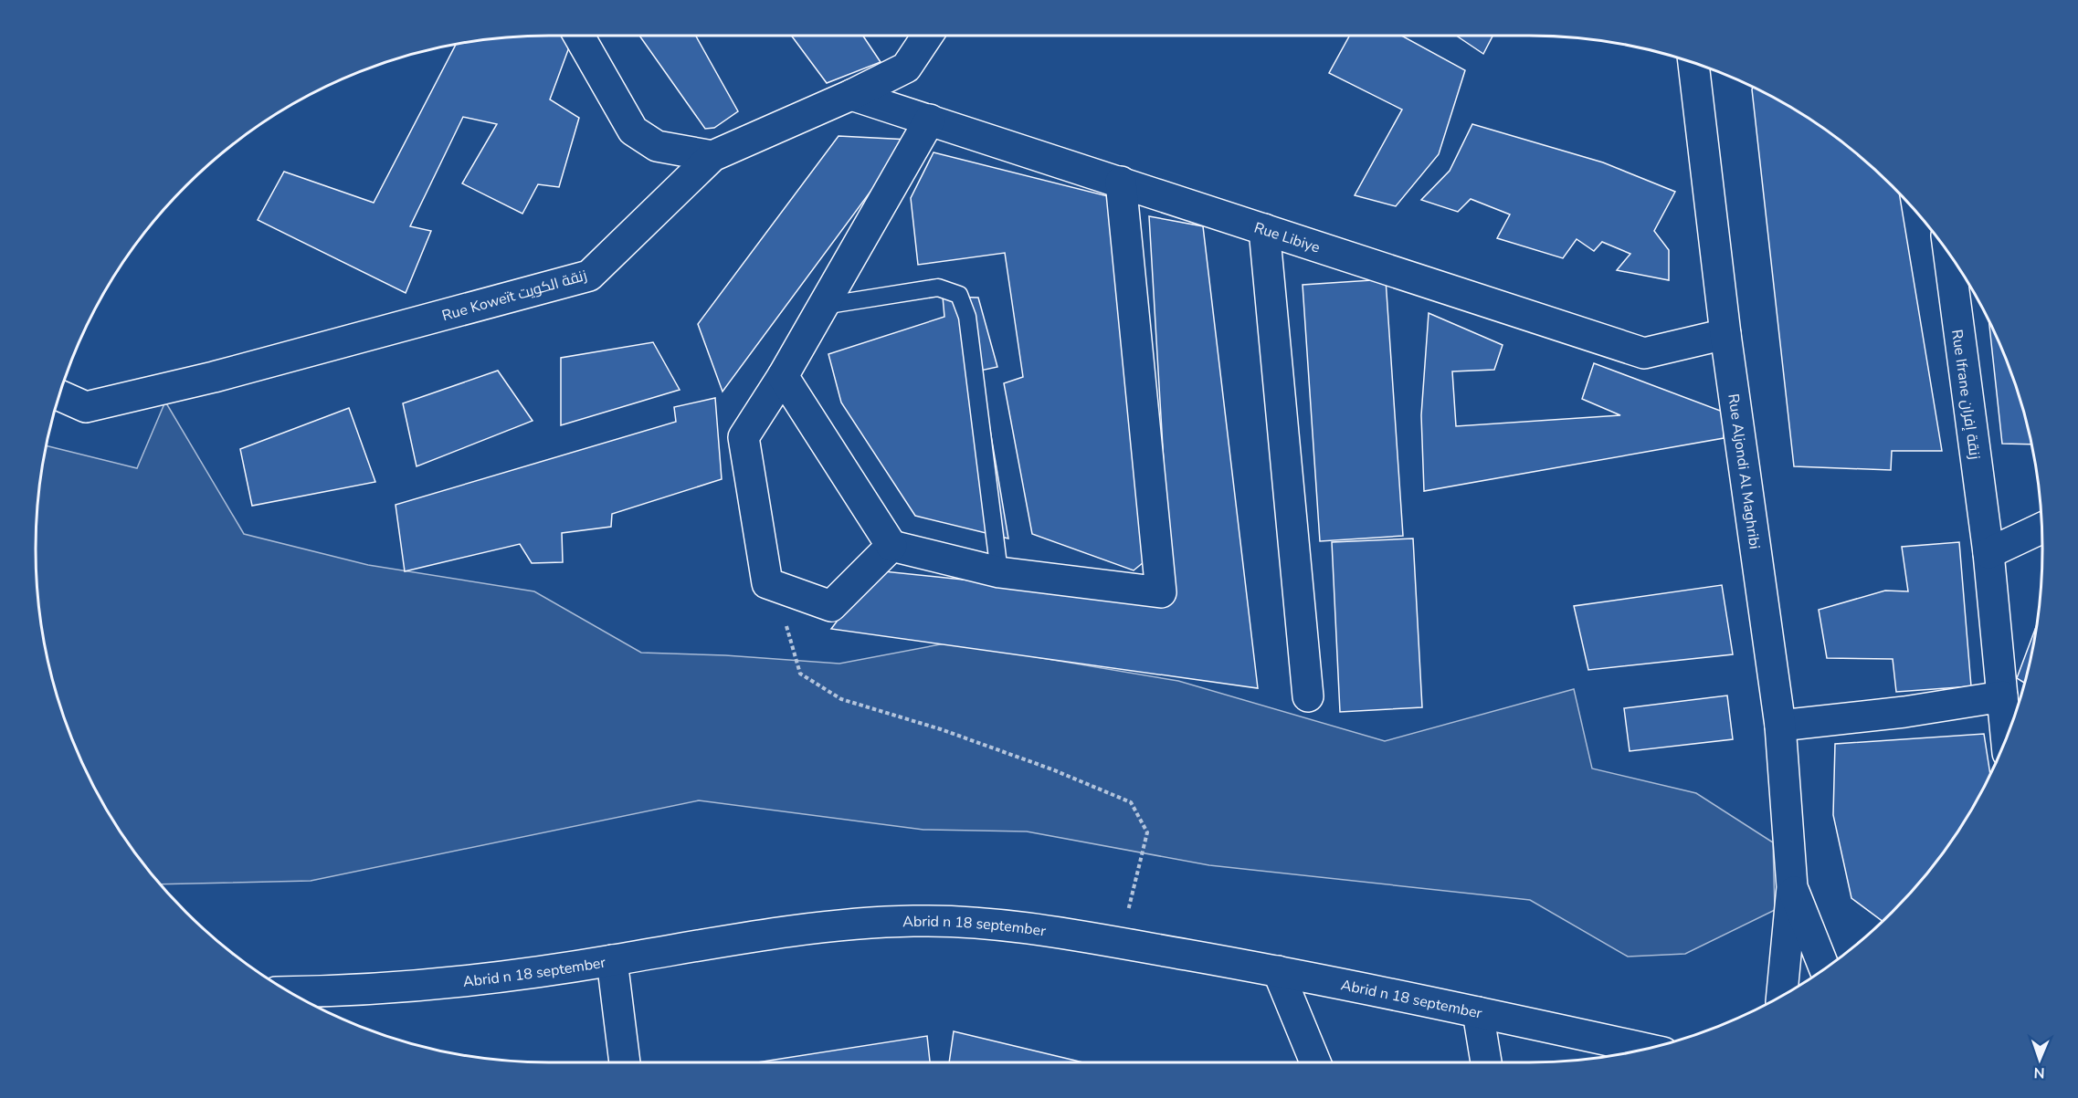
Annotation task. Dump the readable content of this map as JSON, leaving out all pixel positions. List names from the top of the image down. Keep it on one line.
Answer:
{"streets":{"street":["Rue Libiye","Rue Koweït زنقة الكويت","Rue Ifrane زنقة إفران","Rue Aljondi Al Maghribi","Abrid n 18 september"]},"crossings":[["Rue Libiye","Rue Koweït زنقة الكويت"],["Rue Libiye","Rue Aljondi Al Maghribi"]],"north":"bottom"}
